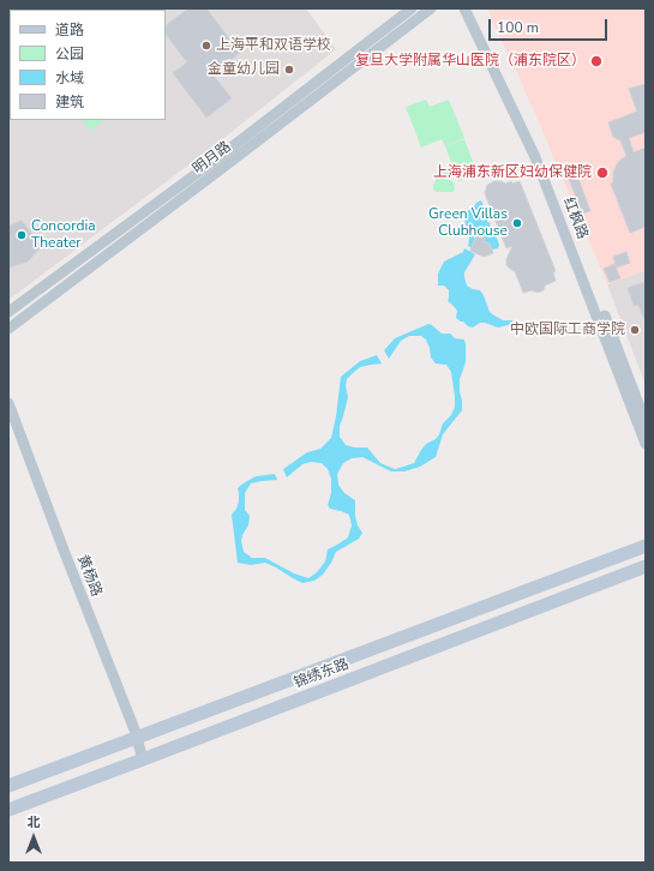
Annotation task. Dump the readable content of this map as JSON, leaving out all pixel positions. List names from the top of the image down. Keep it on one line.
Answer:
{"streets":{"main road":["锦绣东路"],"street":["明月路","红枫路","黄杨路"]},"crossings":[["黄杨路","锦绣东路"]],"places":["上海平和双语学校","复旦大学附属华山医院（浦东院区）","金童幼儿园","上海浦东新区妇幼保健院","Green Villas Clubhouse","Concordia Theater","中欧国际工商学院"],"legend":["道路","公园","水域","建筑"],"scale_bar":"100 m","north":"top"}
